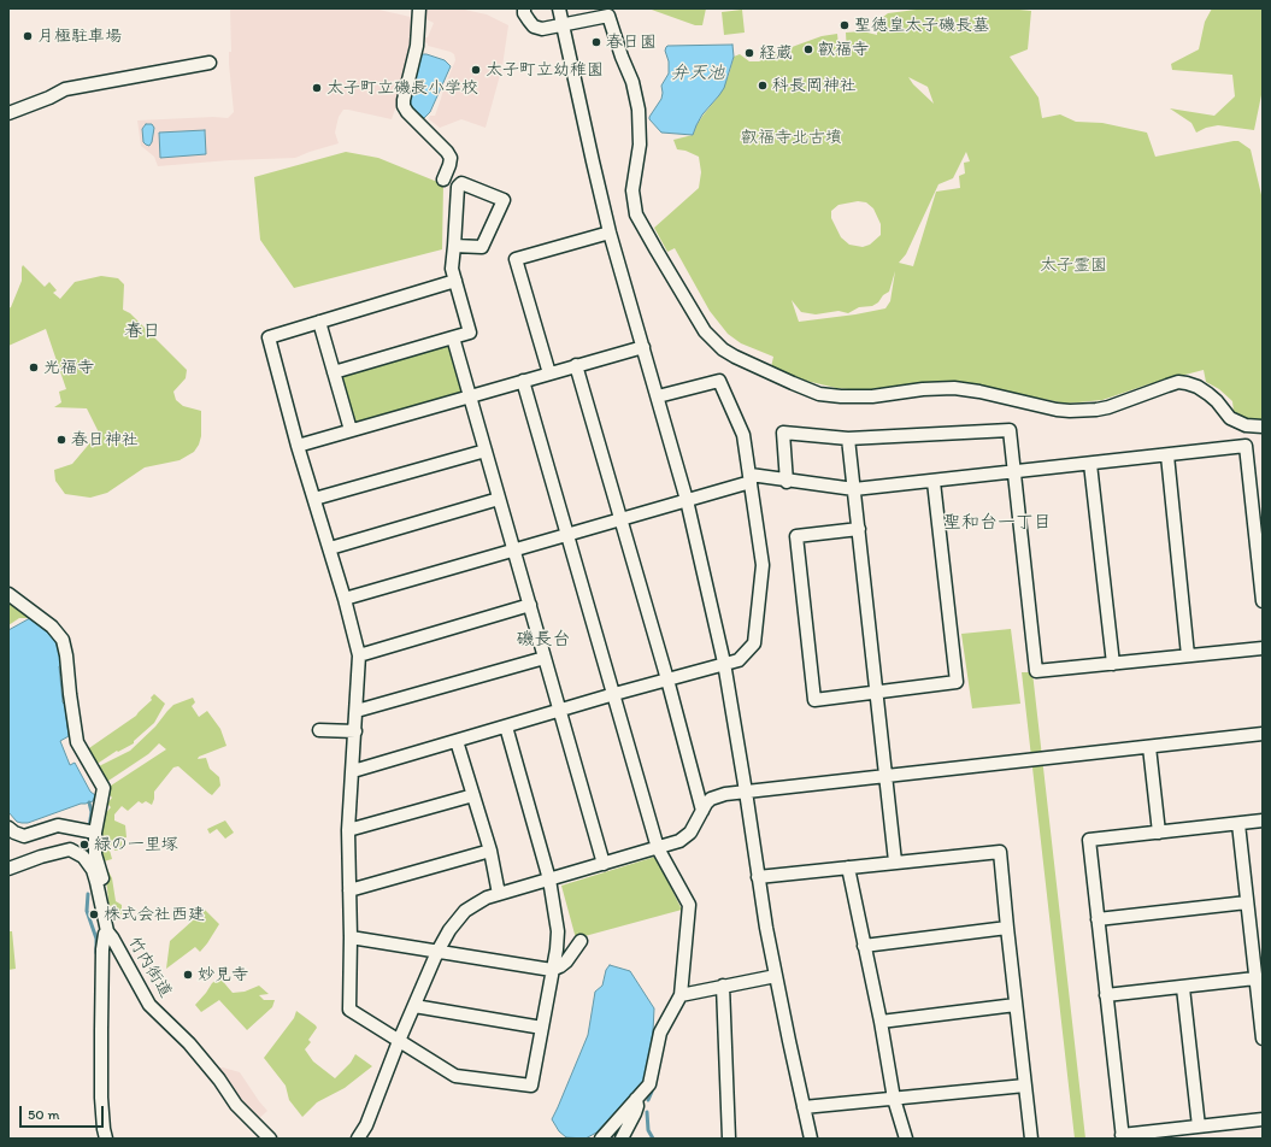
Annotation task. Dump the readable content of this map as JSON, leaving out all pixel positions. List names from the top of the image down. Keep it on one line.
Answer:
{"streets":{"street":["竹内街道"]},"districts":["春日","聖和台一丁目","磯長台"],"water":["弁天池"],"parks":["叡福寺北古墳","太子霊園"],"places":["聖徳皇太子磯長墓","月極駐車場","春日園","叡福寺","経蔵","太子町立幼稚園","科長岡神社","太子町立磯長小学校","光福寺","春日神社","緑の一里塚","株式会社西建","妙見寺"],"scale_bar":"50 m"}
